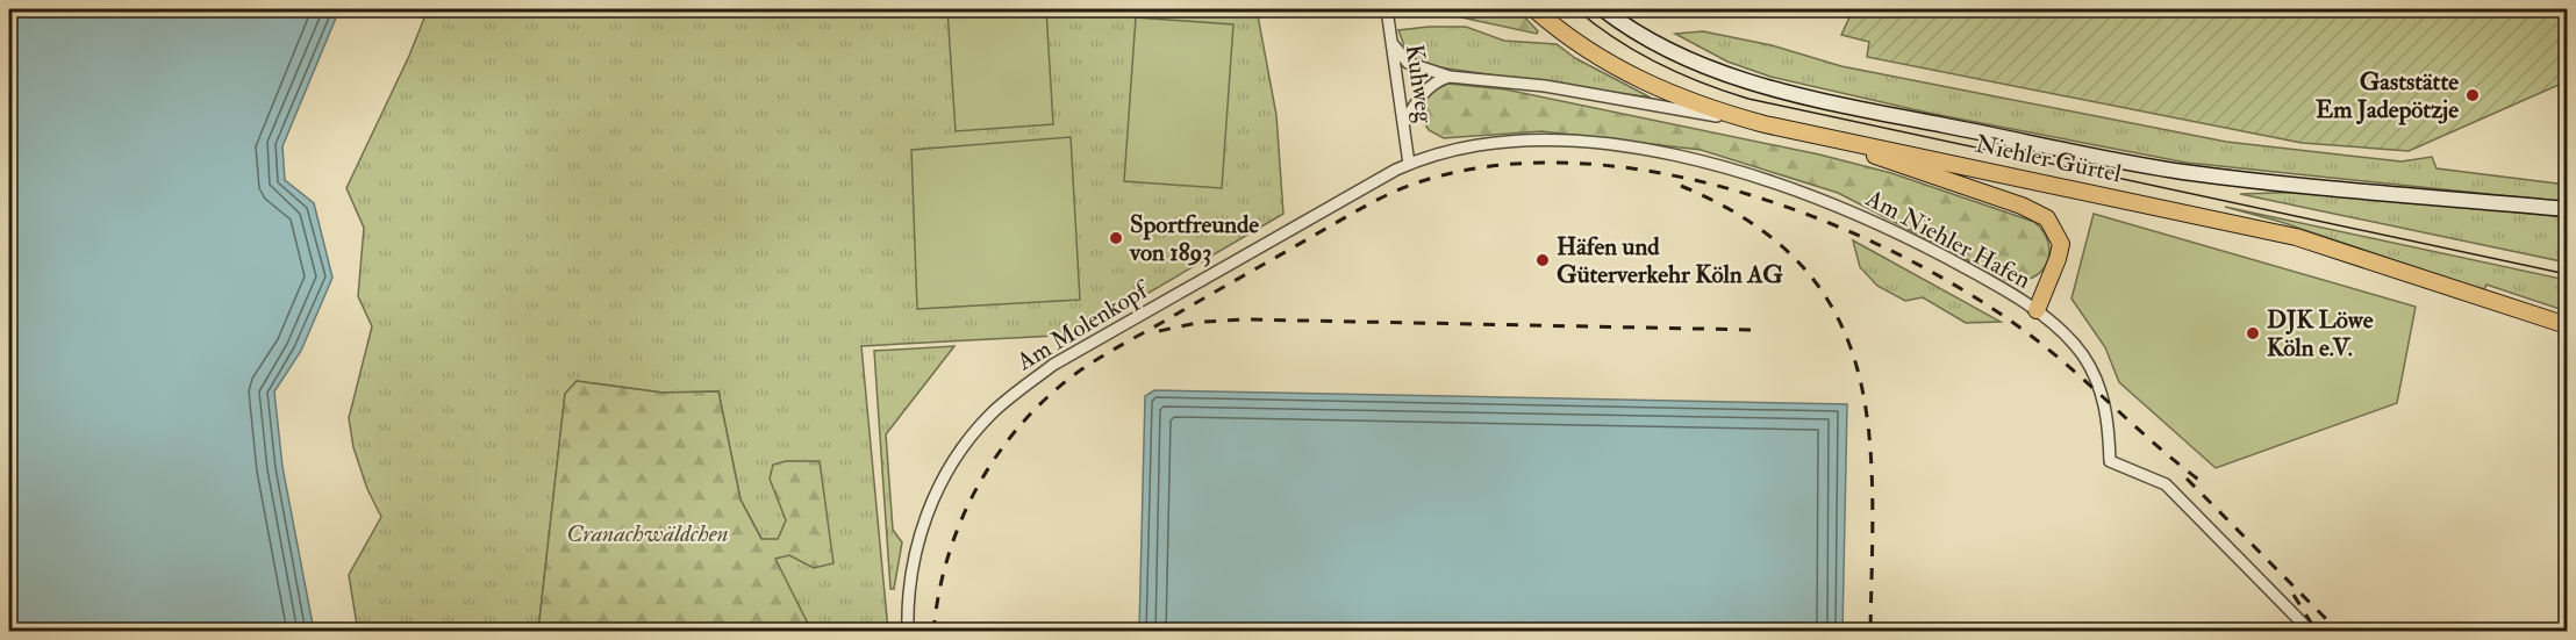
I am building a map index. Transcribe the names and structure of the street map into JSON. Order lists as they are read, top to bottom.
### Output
{
  "streets": {
    "main road": ["Niehler Gürtel"],
    "street": ["Kuhweg", "Am Niehler Hafen", "Am Molenkopf"]
  },
  "crossings": [
    ["Kuhweg", "Am Niehler Hafen"],
    ["Kuhweg", "Am Molenkopf"],
    ["Am Niehler Hafen", "Am Molenkopf"]
  ],
  "parks": ["Cranachwäldchen"],
  "places": [
    "Gaststätte Em Jadepötzje",
    "Sportfreunde von 1893",
    "Häfen und Güterverkehr Köln AG",
    "DJK Löwe Köln e.V."
  ]
}
